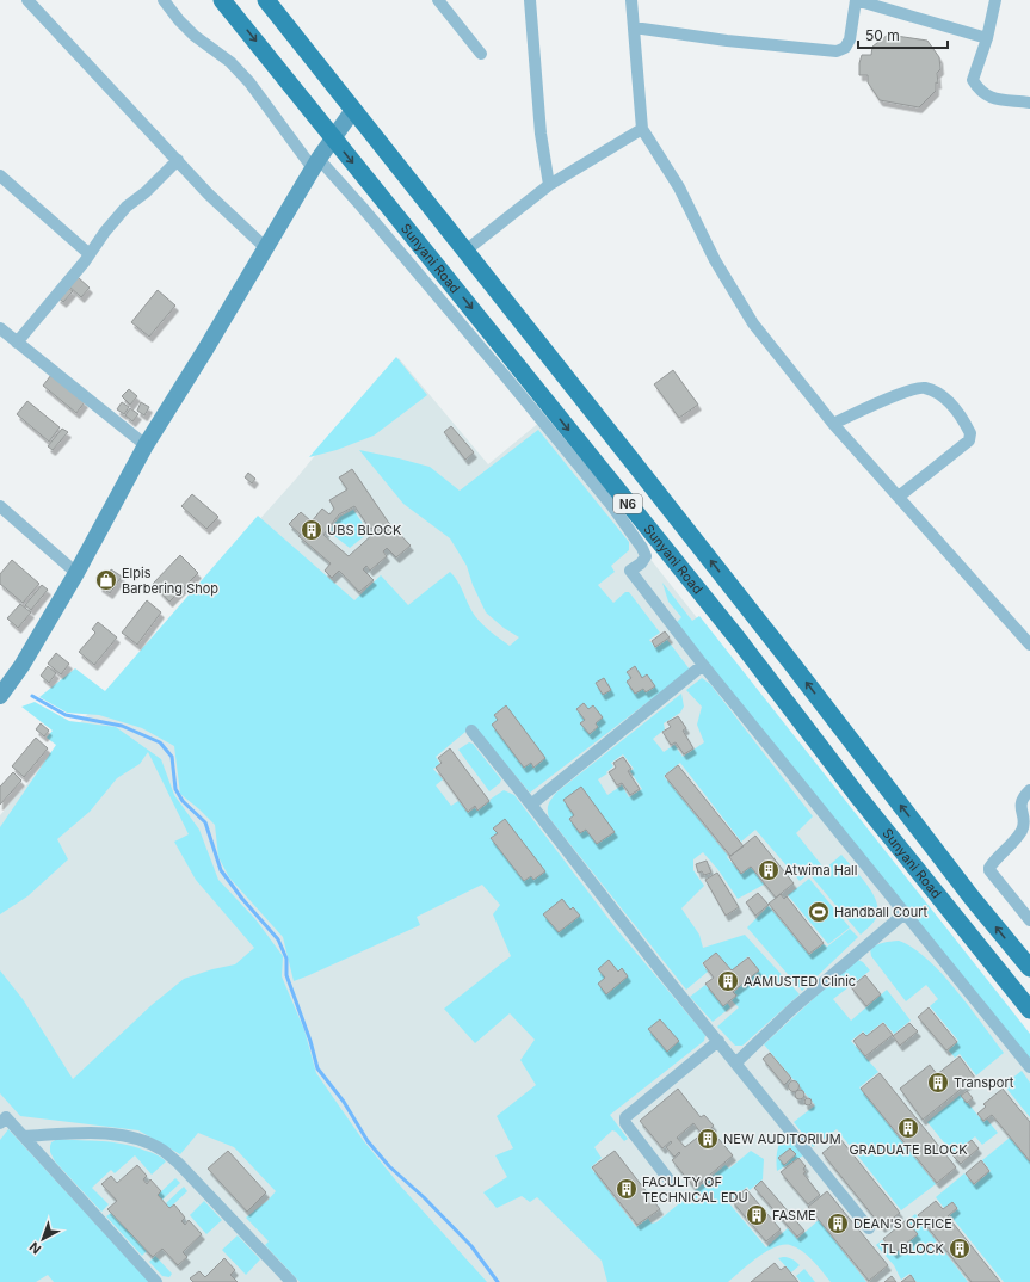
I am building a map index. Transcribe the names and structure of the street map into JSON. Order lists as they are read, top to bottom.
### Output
{
  "streets": {
    "main road": ["Sunyani Road", "N6"]
  },
  "places": {
    "building": [
      "UBS BLOCK",
      "Atwima Hall",
      "AAMUSTED Clinic",
      "Transport",
      "GRADUATE BLOCK",
      "NEW AUDITORIUM",
      "FACULTY OF TECHNICAL EDU",
      "FASME",
      "DEAN'S OFFICE",
      "TL BLOCK"
    ],
    "shop": ["Elpis Barbering Shop"],
    "sports": ["Handball Court"]
  },
  "scale_bar": "50 m",
  "north": "bottom left"
}
